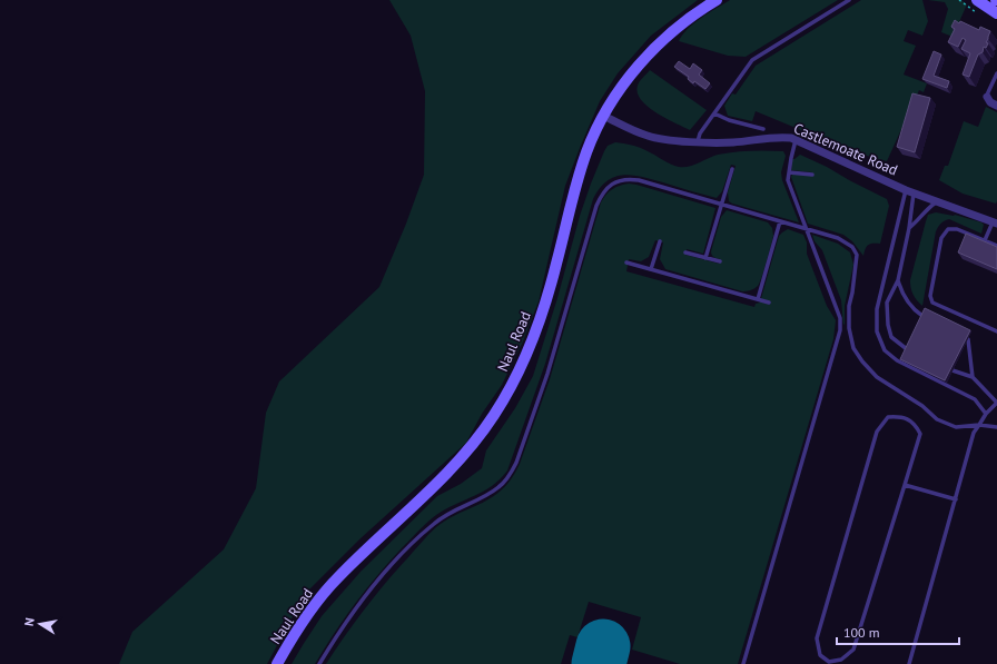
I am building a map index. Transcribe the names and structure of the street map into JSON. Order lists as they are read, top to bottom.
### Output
{
  "streets": {
    "street": ["Castlemoate Road", "Naul Road"]
  },
  "crossings": [
    ["Castlemoate Road", "Naul Road"]
  ],
  "scale_bar": "100 m",
  "north": "left"
}
